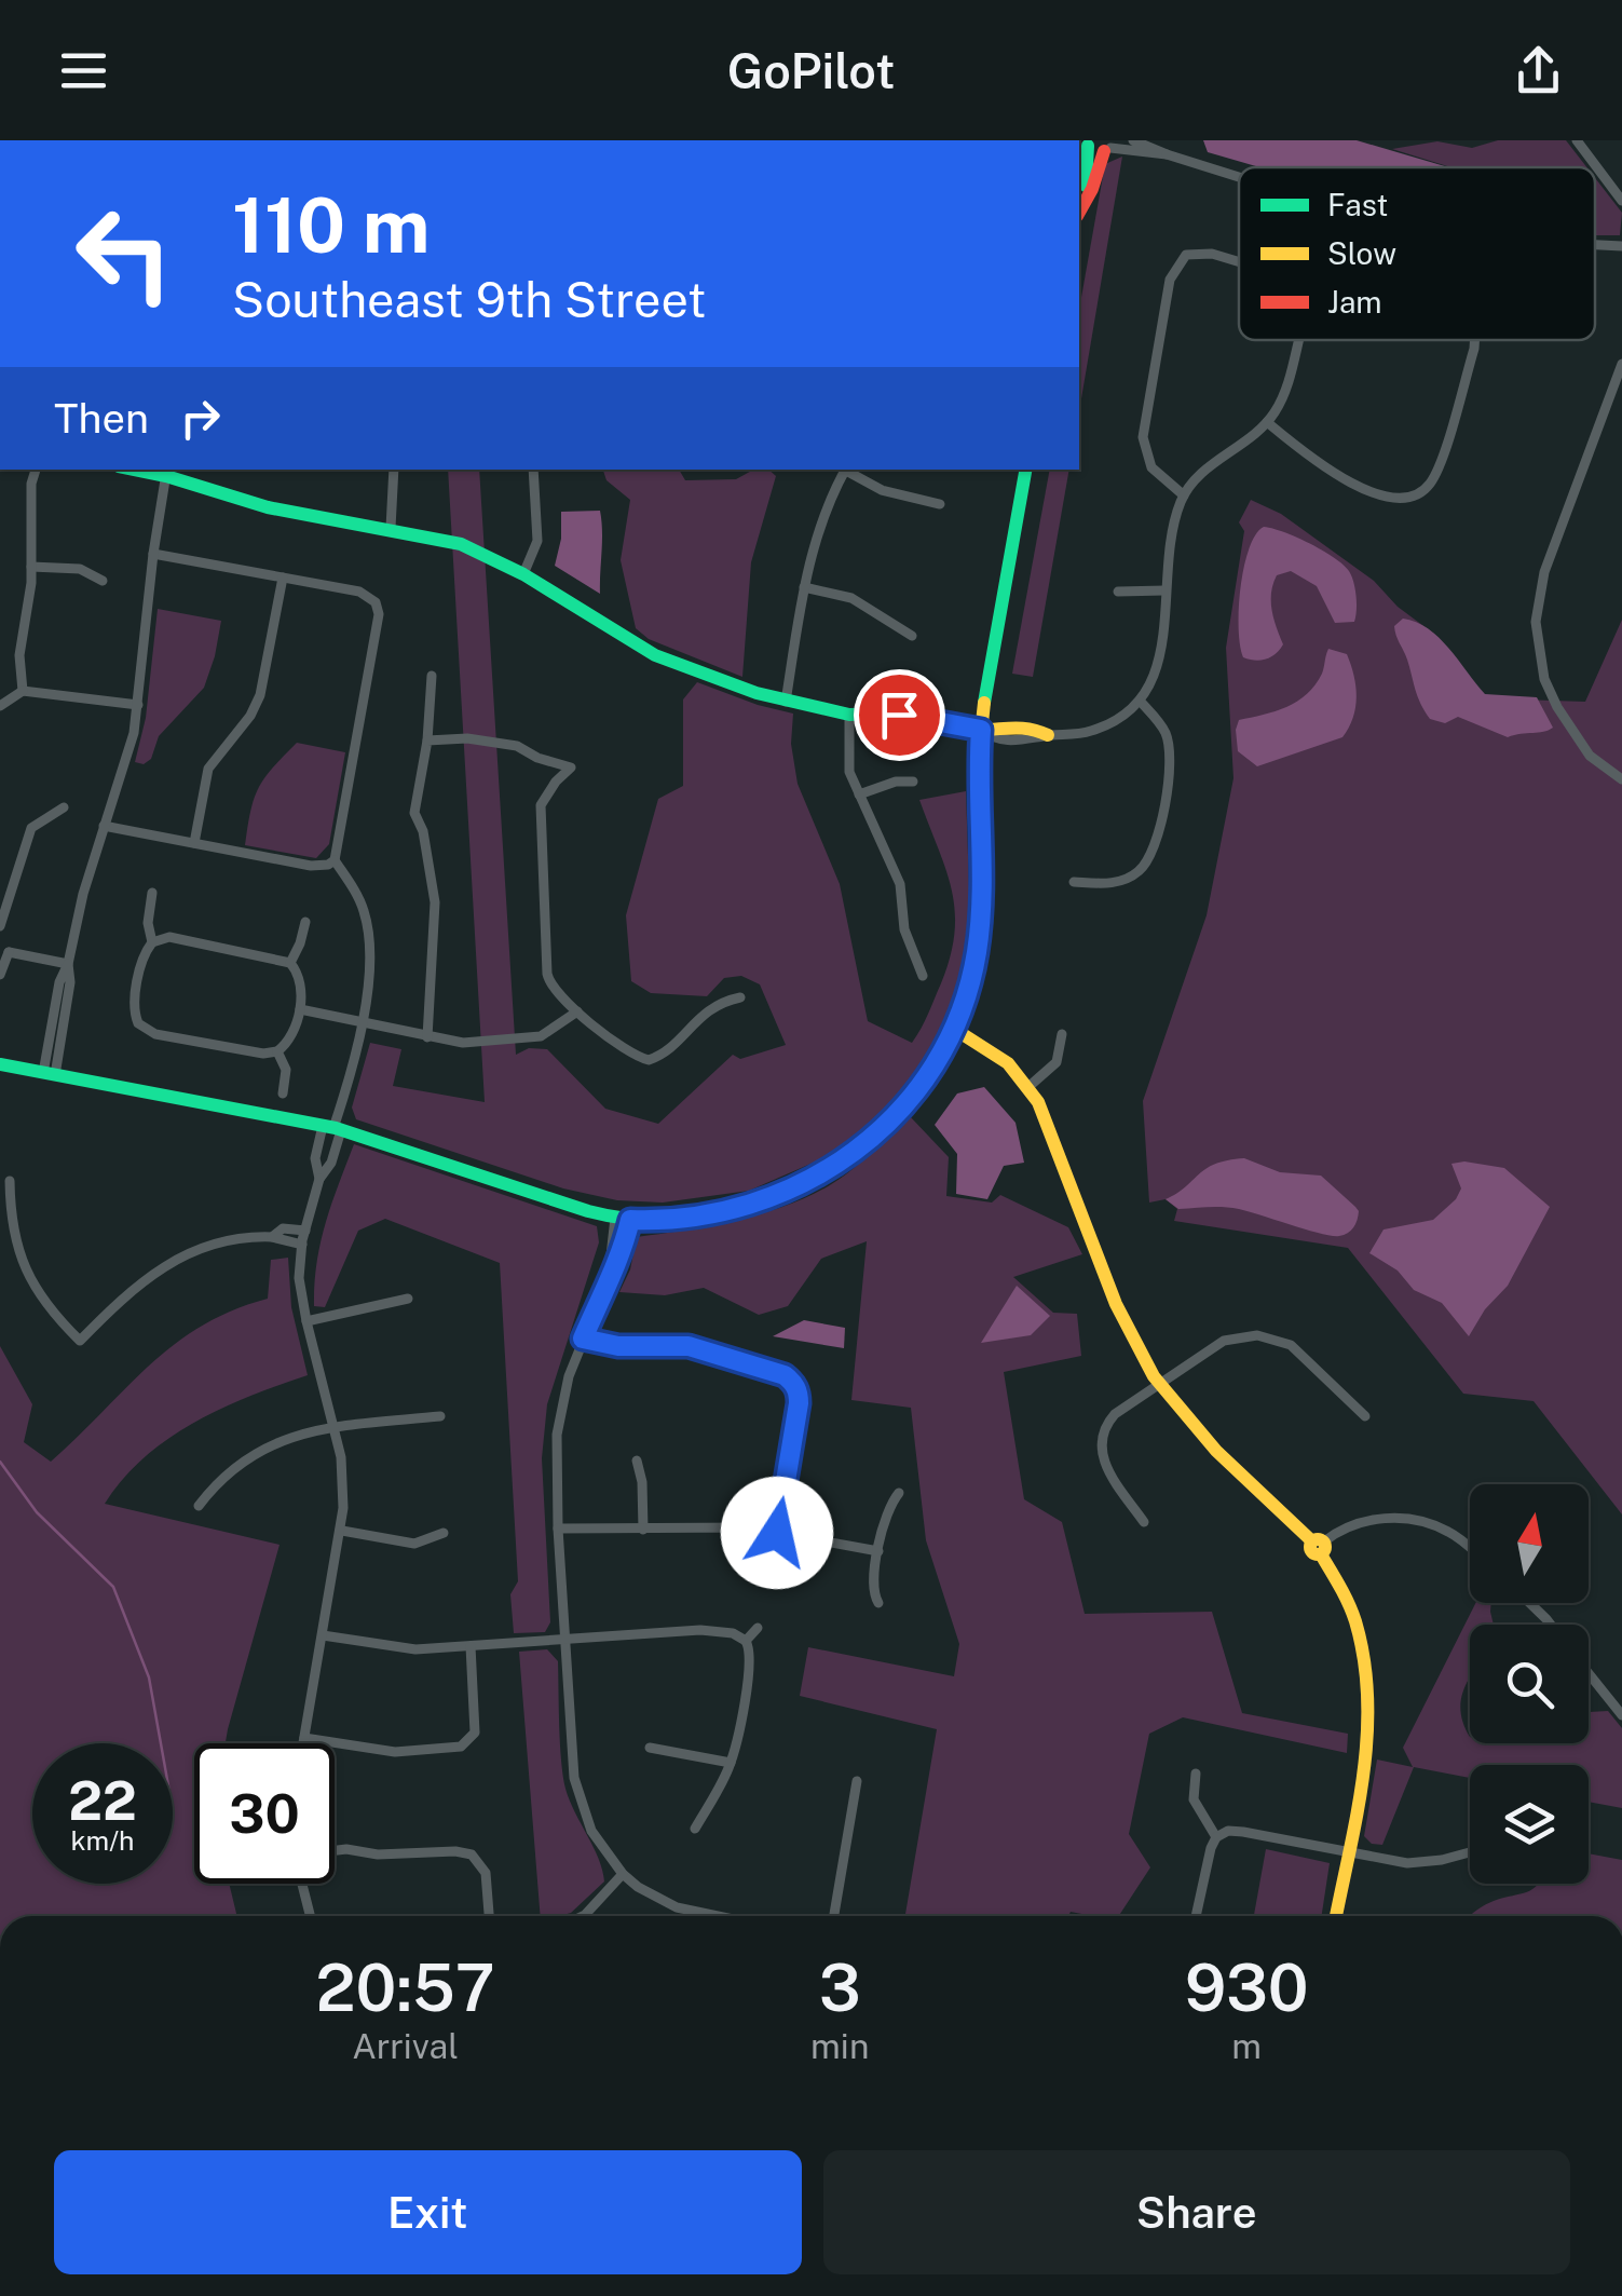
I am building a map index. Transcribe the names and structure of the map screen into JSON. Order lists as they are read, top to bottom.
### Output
{
  "legend": ["Fast", "Slow", "Jam"],
  "north": "top",
  "page": {
    "header": "GoPilot",
    "turn": ["110 m", "Southeast 9th Street"],
    "then": "Then",
    "speed": "22 km/h",
    "limit": "30",
    "eta": [
      "20:57",
      "Arrival",
      "3",
      "min",
      "930",
      "m"
    ],
    "buttons": ["Exit", "Share"]
  }
}
